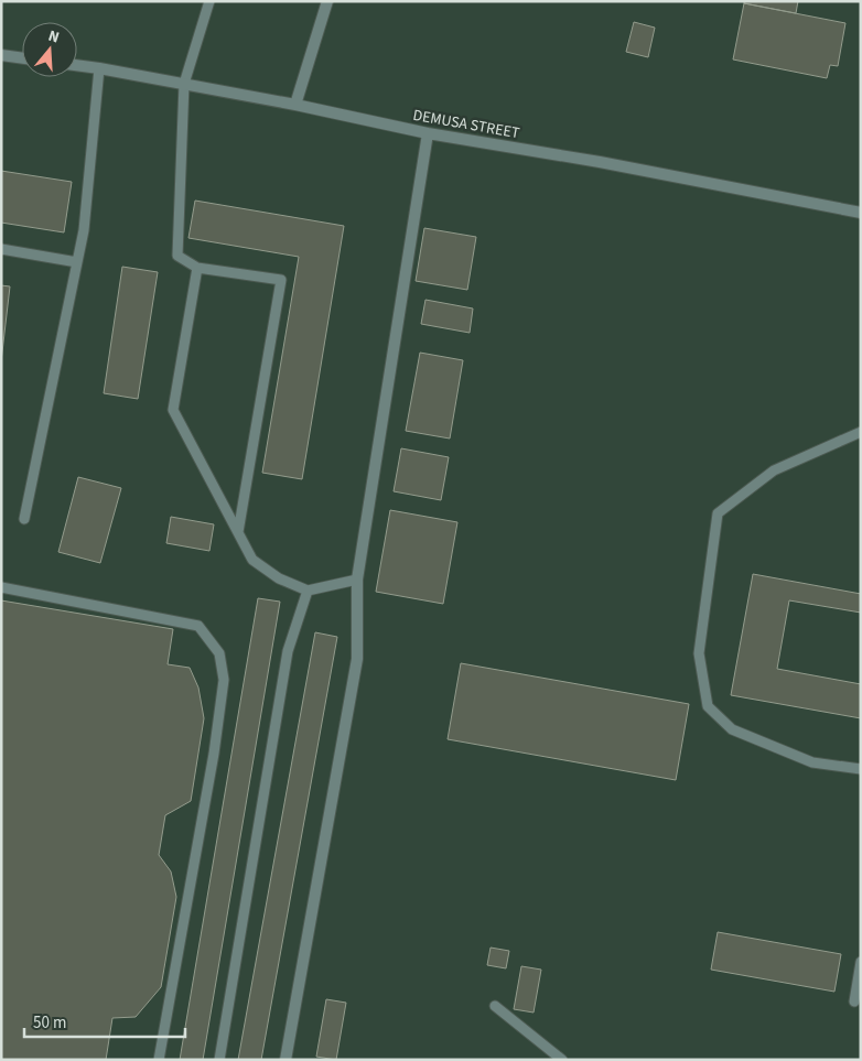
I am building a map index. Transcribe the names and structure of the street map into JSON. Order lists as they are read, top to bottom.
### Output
{
  "streets": {
    "street": ["DEMUSA STREET"]
  },
  "scale_bar": "50 m",
  "north": "top"
}
